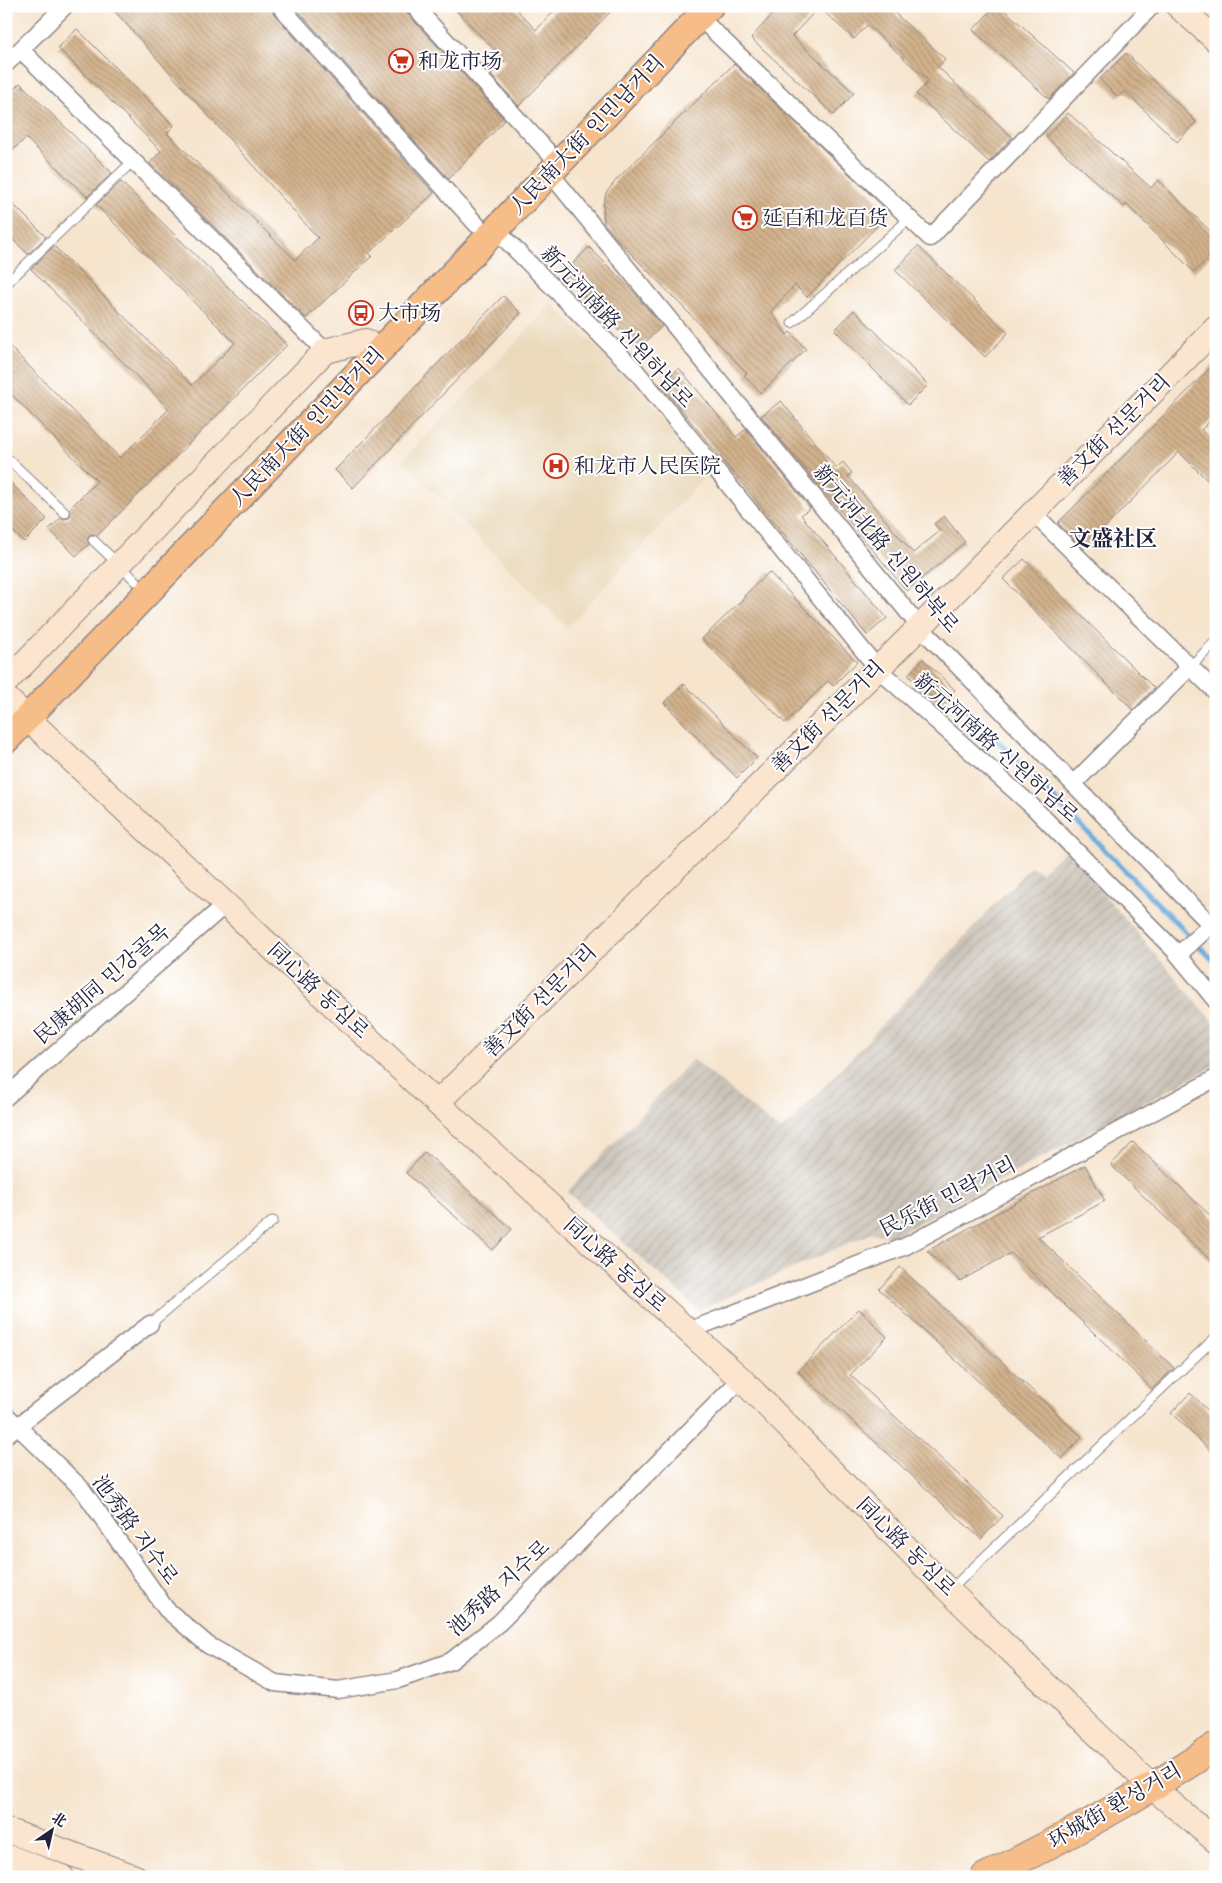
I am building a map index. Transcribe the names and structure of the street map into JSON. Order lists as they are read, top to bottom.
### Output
{
  "streets": {
    "highway": ["环城街 환성거리"],
    "main road": ["人民南大街 인민남거리"],
    "street": [
      "新元河南路 신원하남로",
      "善文街 선문거리",
      "新元河北路 신원하북로",
      "民康胡同 민강골목",
      "同心路 동심로",
      "民乐街 민락거리",
      "池秀路 지수로"
    ]
  },
  "crossings": [
    ["人民南大街 인민남거리", "新元河南路 신원하남로"],
    ["人民南大街 인민남거리", "新元河北路 신원하북로"],
    ["人民南大街 인민남거리", "同心路 동심로"],
    ["新元河南路 신원하남로", "善文街 선문거리"],
    ["善文街 선문거리", "新元河北路 신원하북로"],
    ["善文街 선문거리", "同心路 동심로"],
    ["民康胡同 민강골목", "同心路 동심로"],
    ["同心路 동심로", "民乐街 민락거리"],
    ["同心路 동심로", "池秀路 지수로"],
    ["同心路 동심로", "环城街 환성거리"]
  ],
  "districts": ["文盛社区"],
  "places": {
    "supermarket": ["和龙市场", "延百和龙百货"],
    "bus stop": ["大市场"],
    "hospital": ["和龙市人民医院"]
  },
  "north": "top right"
}
